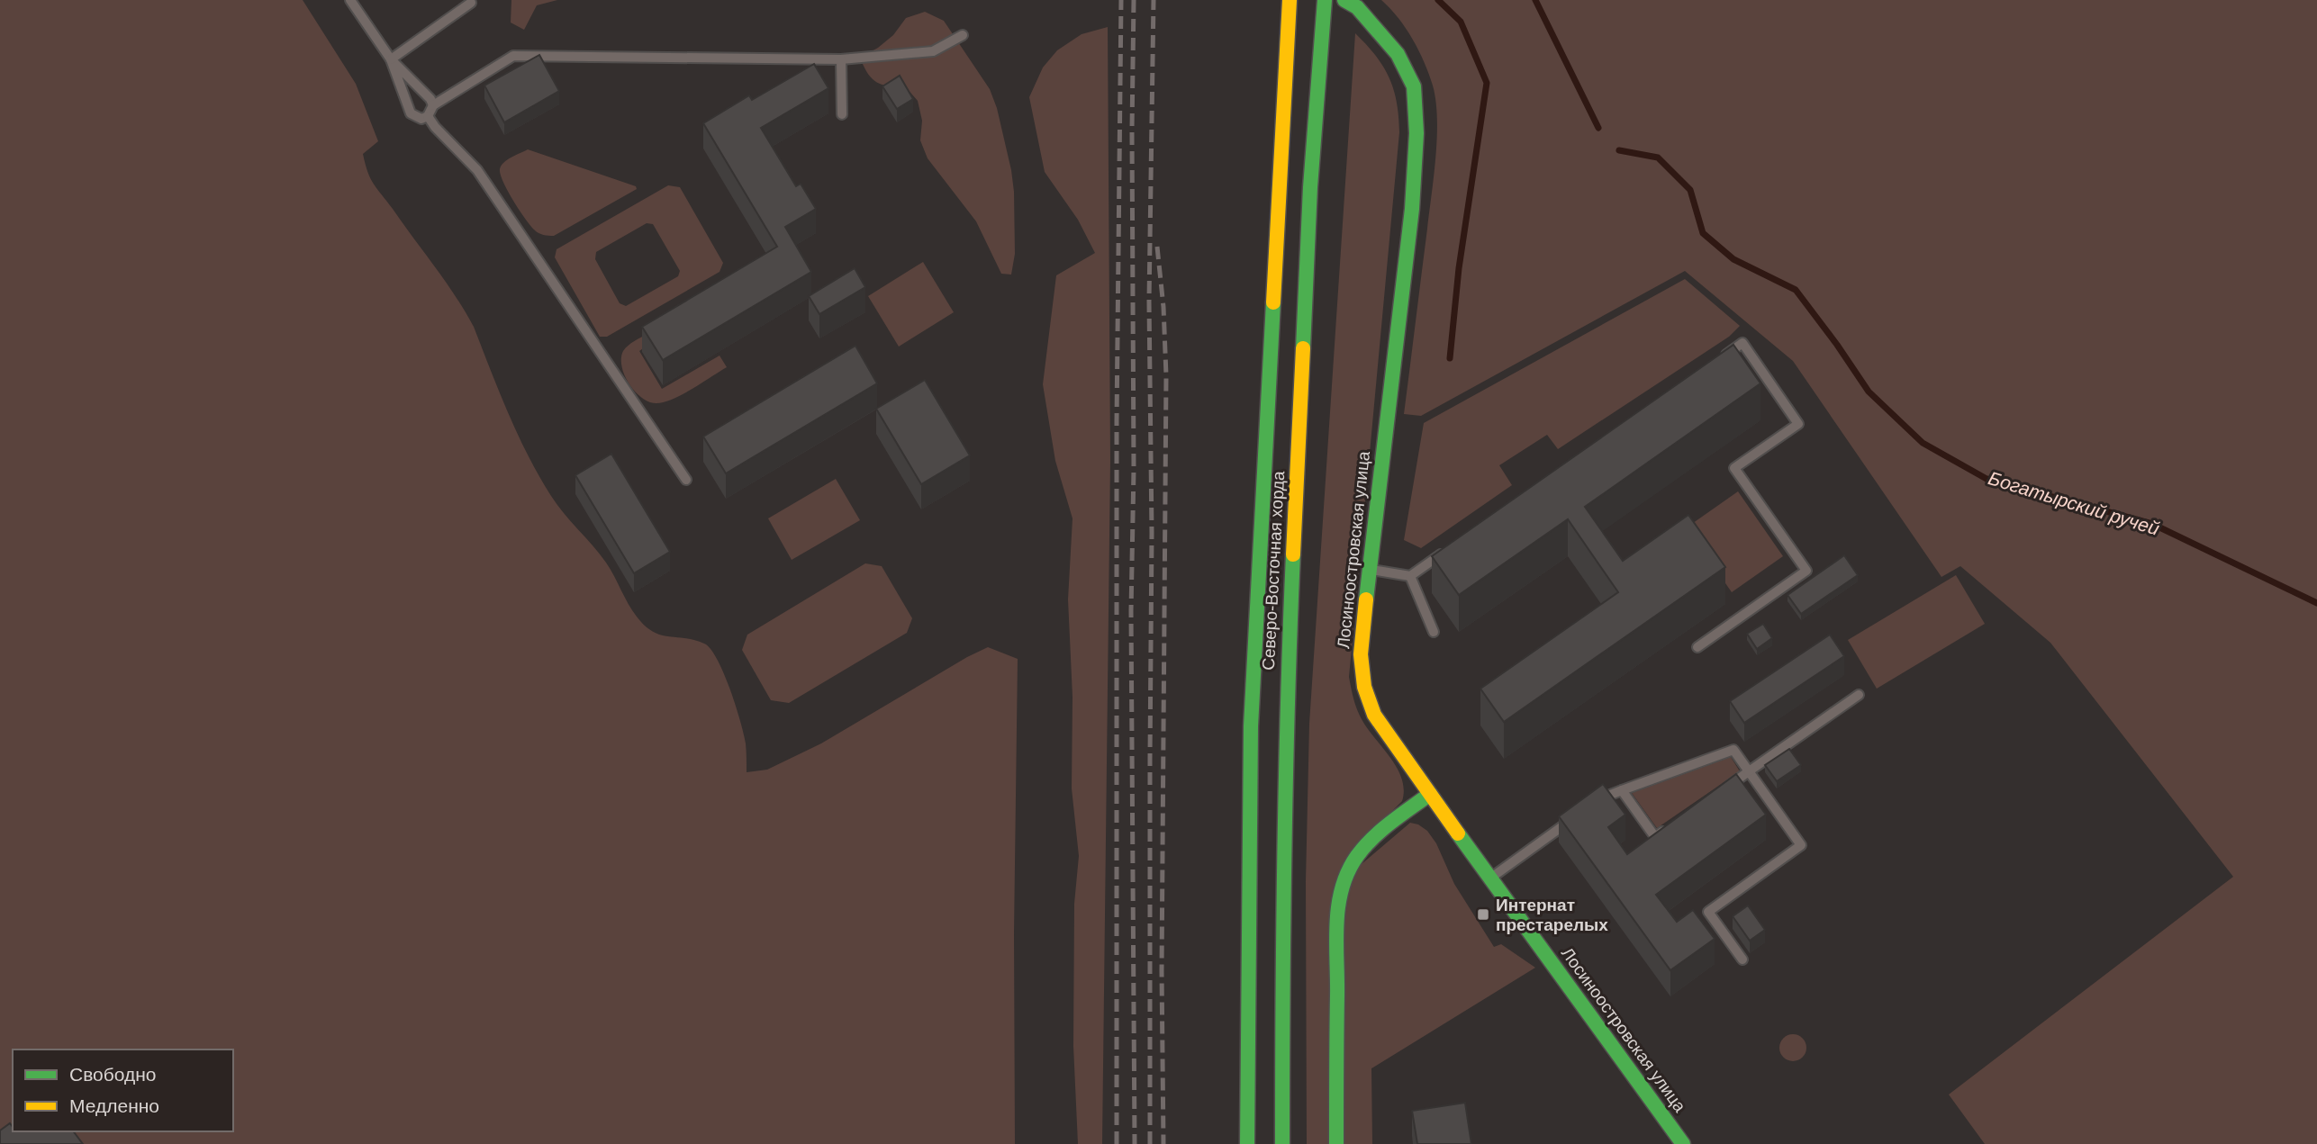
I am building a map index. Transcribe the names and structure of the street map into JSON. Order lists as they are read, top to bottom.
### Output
{
  "streets": {
    "main road": ["Лосиноостровская улица", "Северо-Восточная хорда"]
  },
  "water": ["Богатырский ручей"],
  "places": {
    "transit": ["Интернат престарелых"]
  },
  "legend": ["Свободно", "Медленно"]
}
